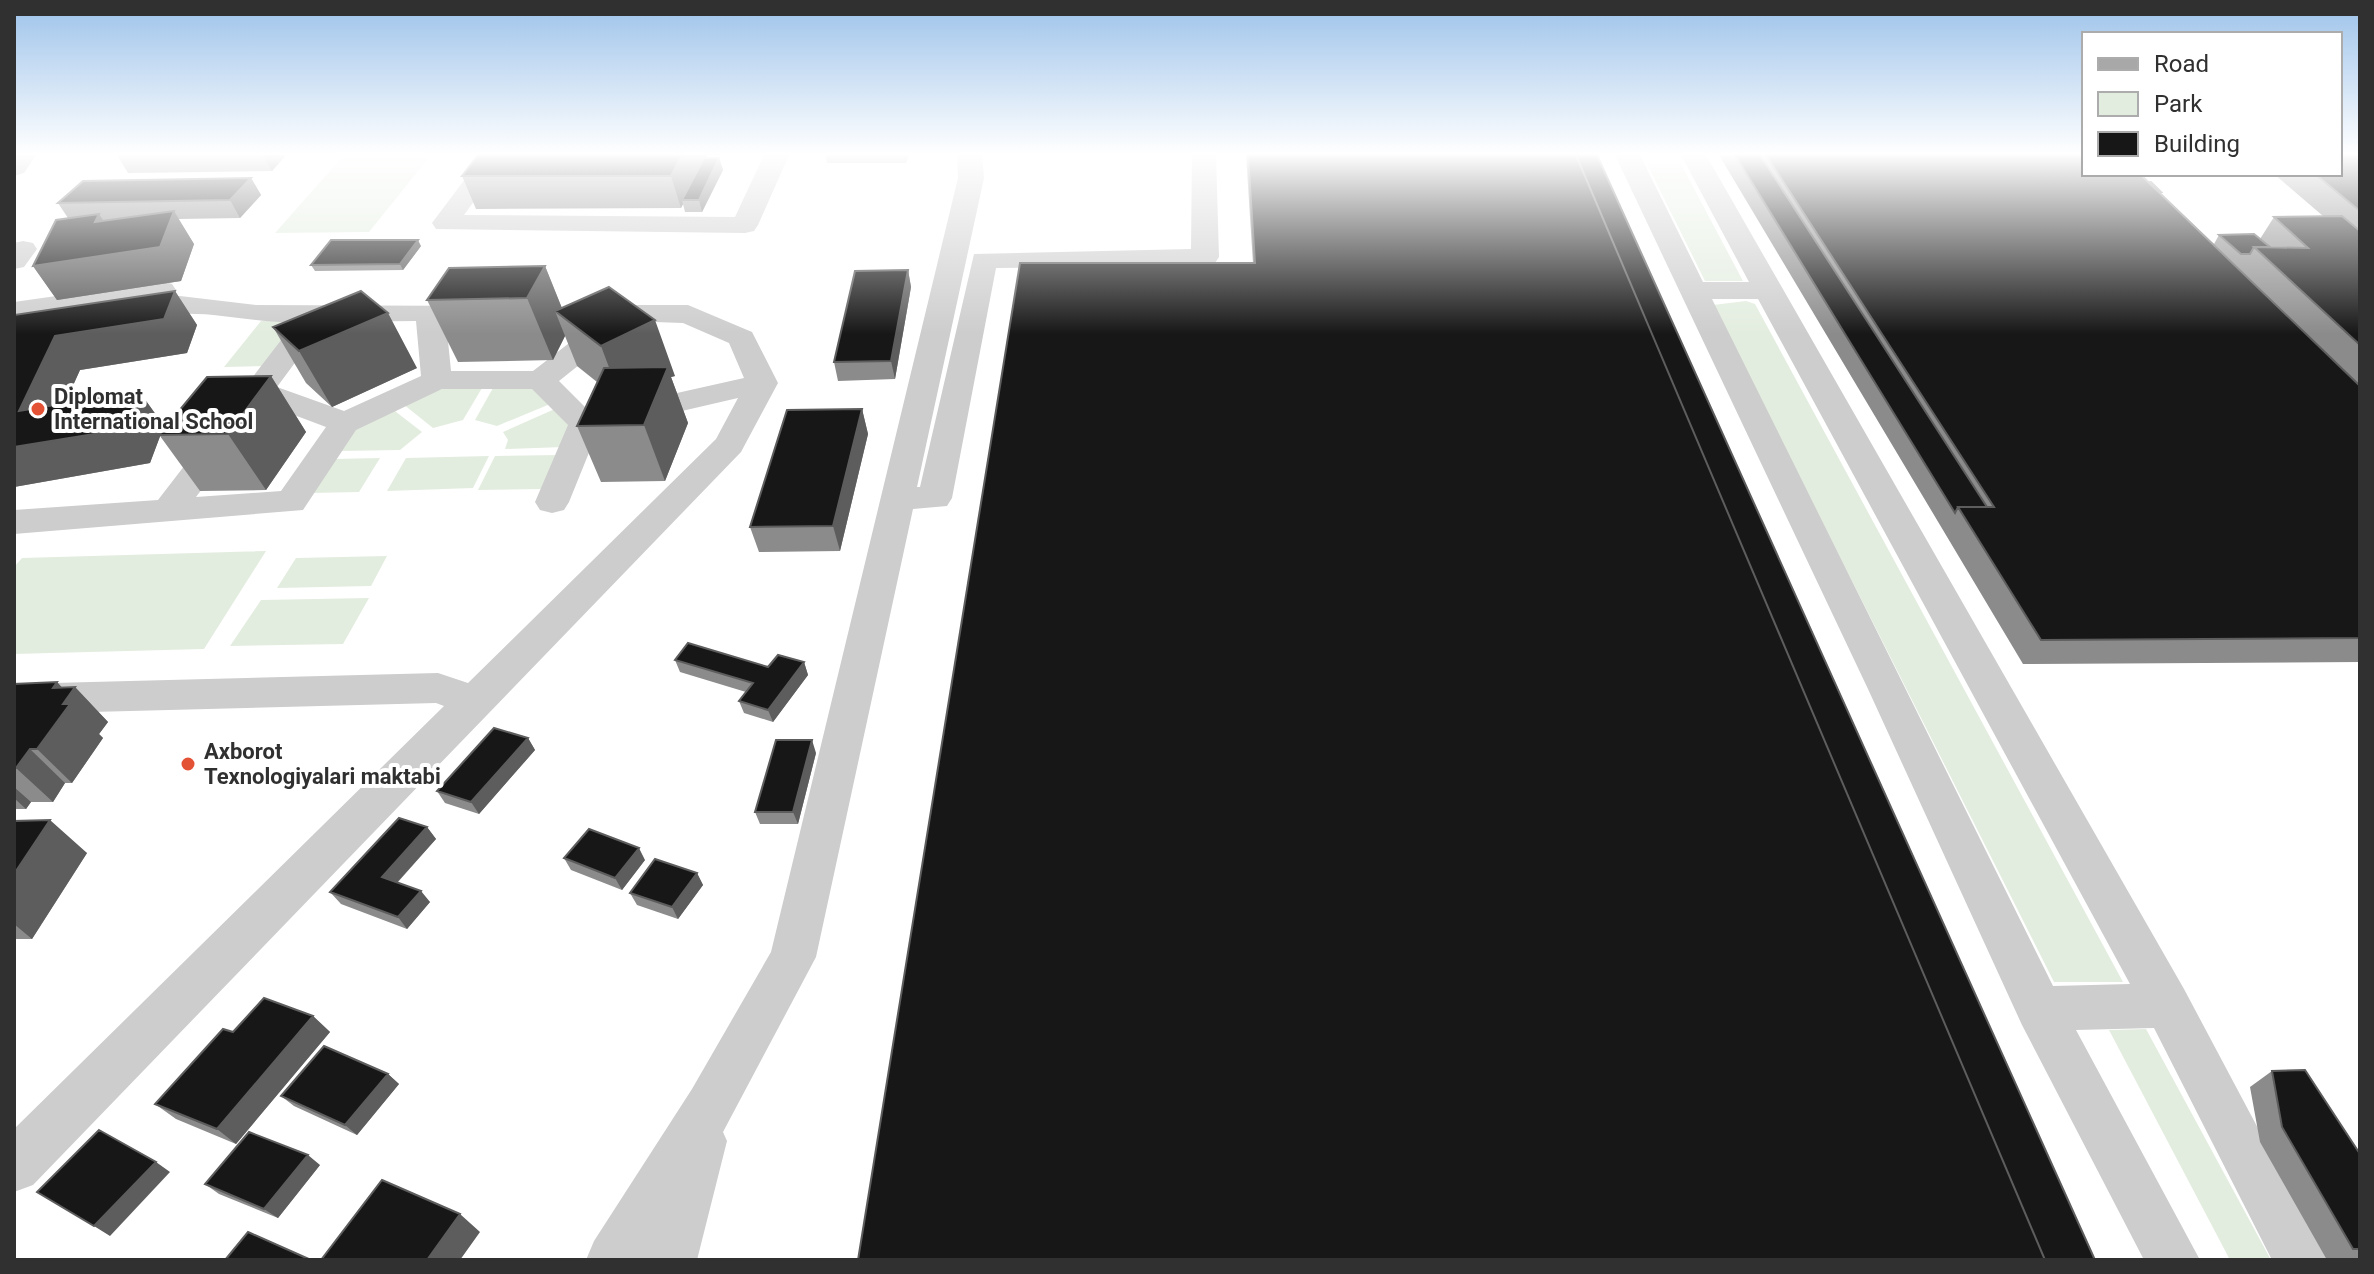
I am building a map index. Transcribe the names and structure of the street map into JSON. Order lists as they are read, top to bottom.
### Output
{
  "places": ["Diplomat International School", "Axborot Texnologiyalari maktabi"],
  "legend": ["Road", "Park", "Building"]
}
